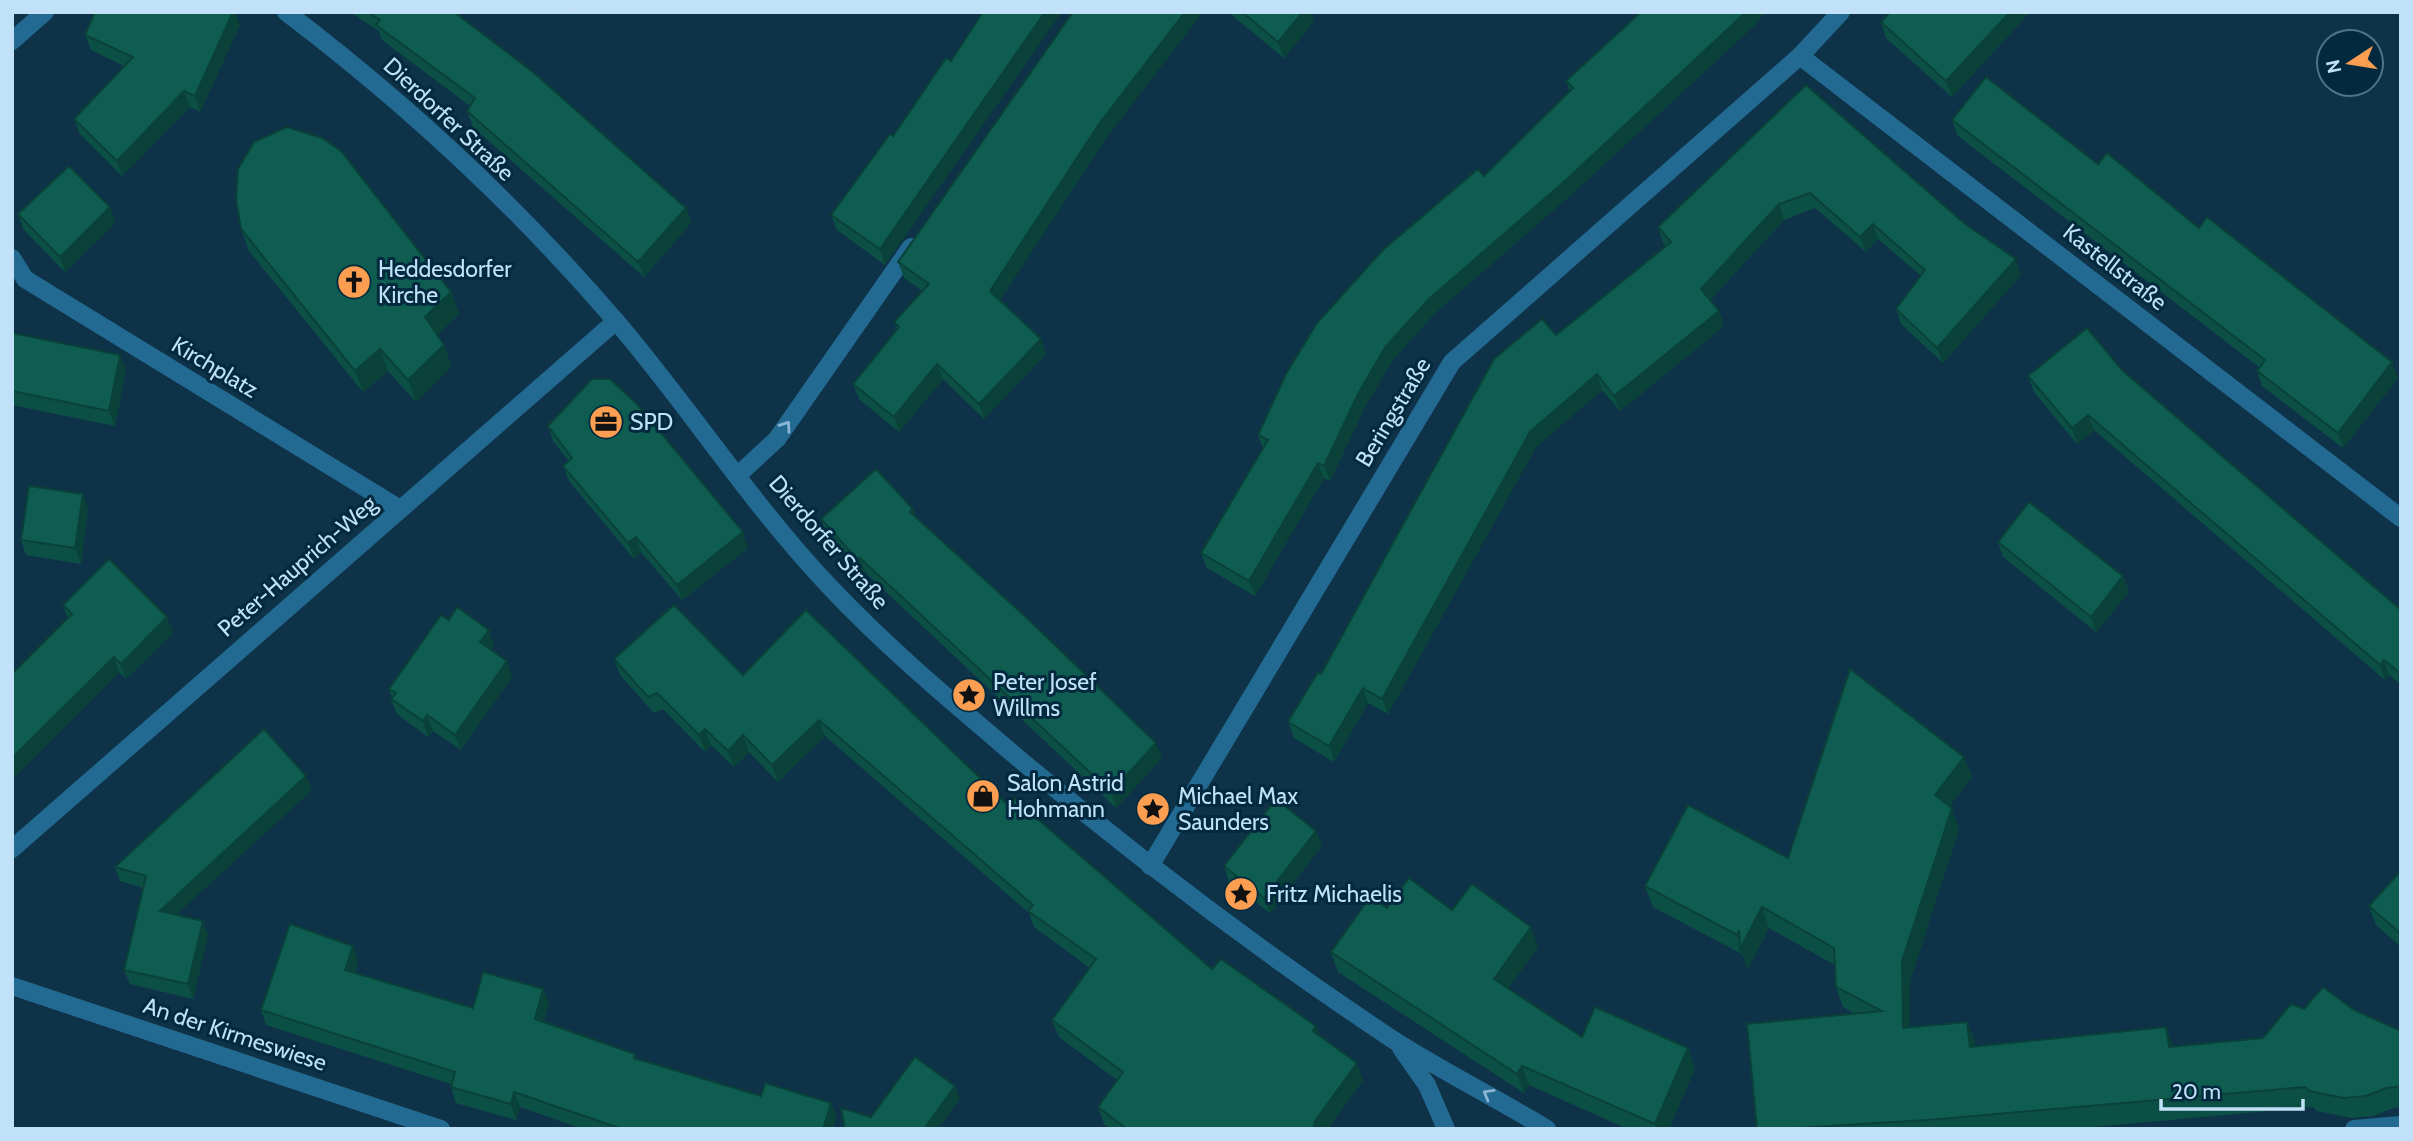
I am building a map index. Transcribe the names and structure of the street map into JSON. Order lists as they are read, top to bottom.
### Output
{
  "streets": {
    "street": [
      "Dierdorfer Straße",
      "Kastellstraße",
      "Kirchplatz",
      "Beringstraße",
      "Peter-Hauprich-Weg",
      "An der Kirmeswiese"
    ]
  },
  "crossings": [
    ["Dierdorfer Straße", "Beringstraße"],
    ["Dierdorfer Straße", "Peter-Hauprich-Weg"],
    ["Kastellstraße", "Beringstraße"],
    ["Kirchplatz", "Peter-Hauprich-Weg"]
  ],
  "places": {
    "church": ["Heddesdorfer Kirche"],
    "office": ["SPD"],
    "place": ["Peter Josef Willms", "Michael Max Saunders", "Fritz Michaelis"],
    "shop": ["Salon Astrid Hohmann"]
  },
  "scale_bar": "20 m",
  "north": "left"
}
